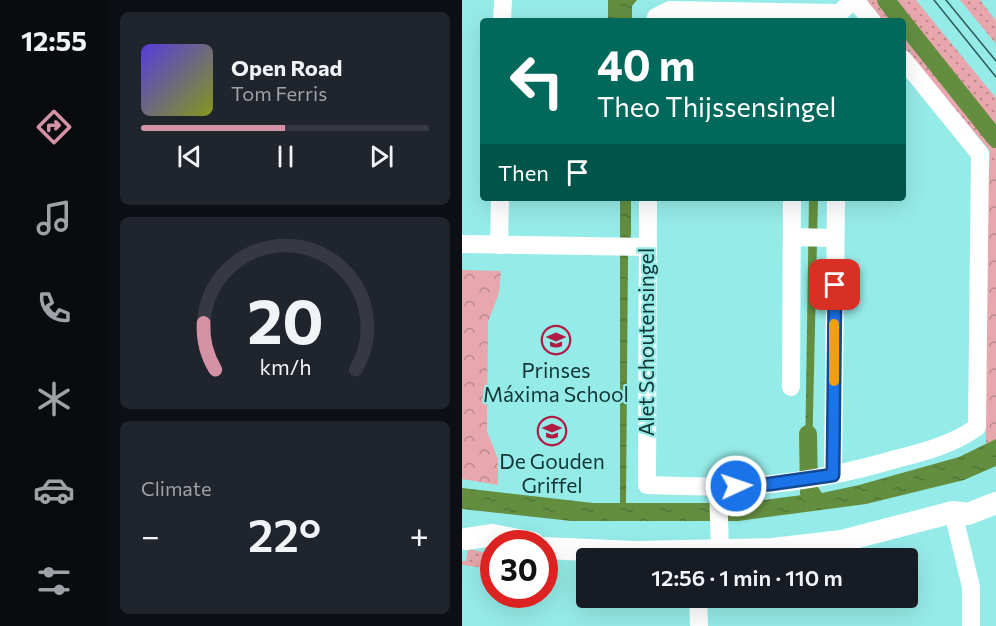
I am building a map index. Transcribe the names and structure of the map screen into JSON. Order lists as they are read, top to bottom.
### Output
{
  "streets": {
    "street": ["Alet Schoutensingel"]
  },
  "places": {
    "school or university": ["Prinses Máxima School", "De Gouden Griffel"]
  },
  "page": {
    "tabs": "12:55",
    "turn": ["40 m", "Theo Thijssensingel"],
    "song": ["Open Road", "Tom Ferris"],
    "then": "Then",
    "tile": "Climate",
    "heat": ["−", "22°", "+"],
    "limit": "30",
    "trip": "12:56 · 1 min · 110 m",
    "gauge": ["20", "km/h"]
  }
}
